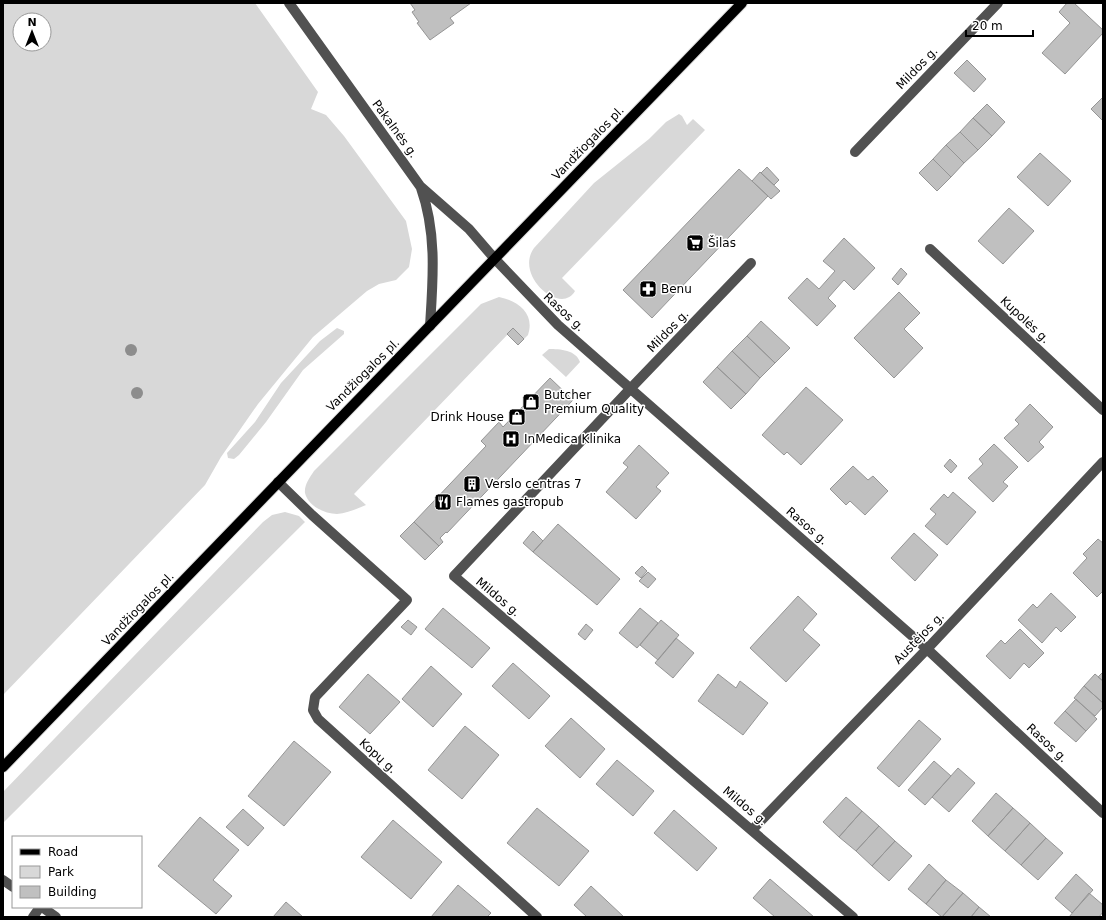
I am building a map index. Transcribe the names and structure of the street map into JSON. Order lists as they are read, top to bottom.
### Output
{
  "streets": {
    "main road": ["Vandžiogalos pl."],
    "street": [
      "Mildos g.",
      "Pakalnės g.",
      "Rasos g.",
      "Kupolės g.",
      "Austėjos g.",
      "Kopų g."
    ]
  },
  "crossings": [
    ["Mildos g.", "Rasos g."],
    ["Mildos g.", "Austėjos g."],
    ["Pakalnės g.", "Vandžiogalos pl."],
    ["Pakalnės g.", "Rasos g."],
    ["Vandžiogalos pl.", "Rasos g."],
    ["Vandžiogalos pl.", "Kopų g."],
    ["Rasos g.", "Austėjos g."]
  ],
  "places": {
    "supermarket": ["Šilas"],
    "pharmacy": ["Benu"],
    "shop": ["Butcher Premium Quality", "Drink House"],
    "hospital": ["InMedica Klinika"],
    "building": ["Verslo centras 7"],
    "restaurant": ["Flames gastropub"]
  },
  "legend": ["Road", "Park", "Building"],
  "scale_bar": "20 m",
  "north": "top"
}
